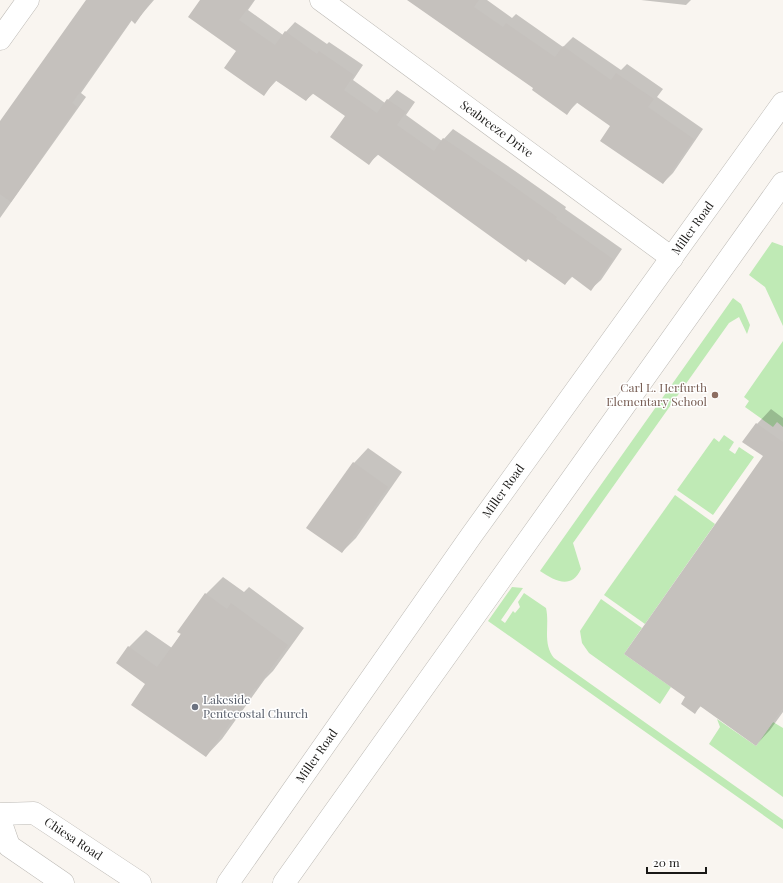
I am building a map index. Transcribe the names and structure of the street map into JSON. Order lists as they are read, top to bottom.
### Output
{
  "streets": {
    "main road": ["Seabreeze Drive", "Miller Road", "Chiesa Road"]
  },
  "crossings": [
    ["Seabreeze Drive", "Miller Road"]
  ],
  "places": ["Carl L. Herfurth Elementary School", "Lakeside Pentecostal Church"],
  "scale_bar": "20 m"
}
